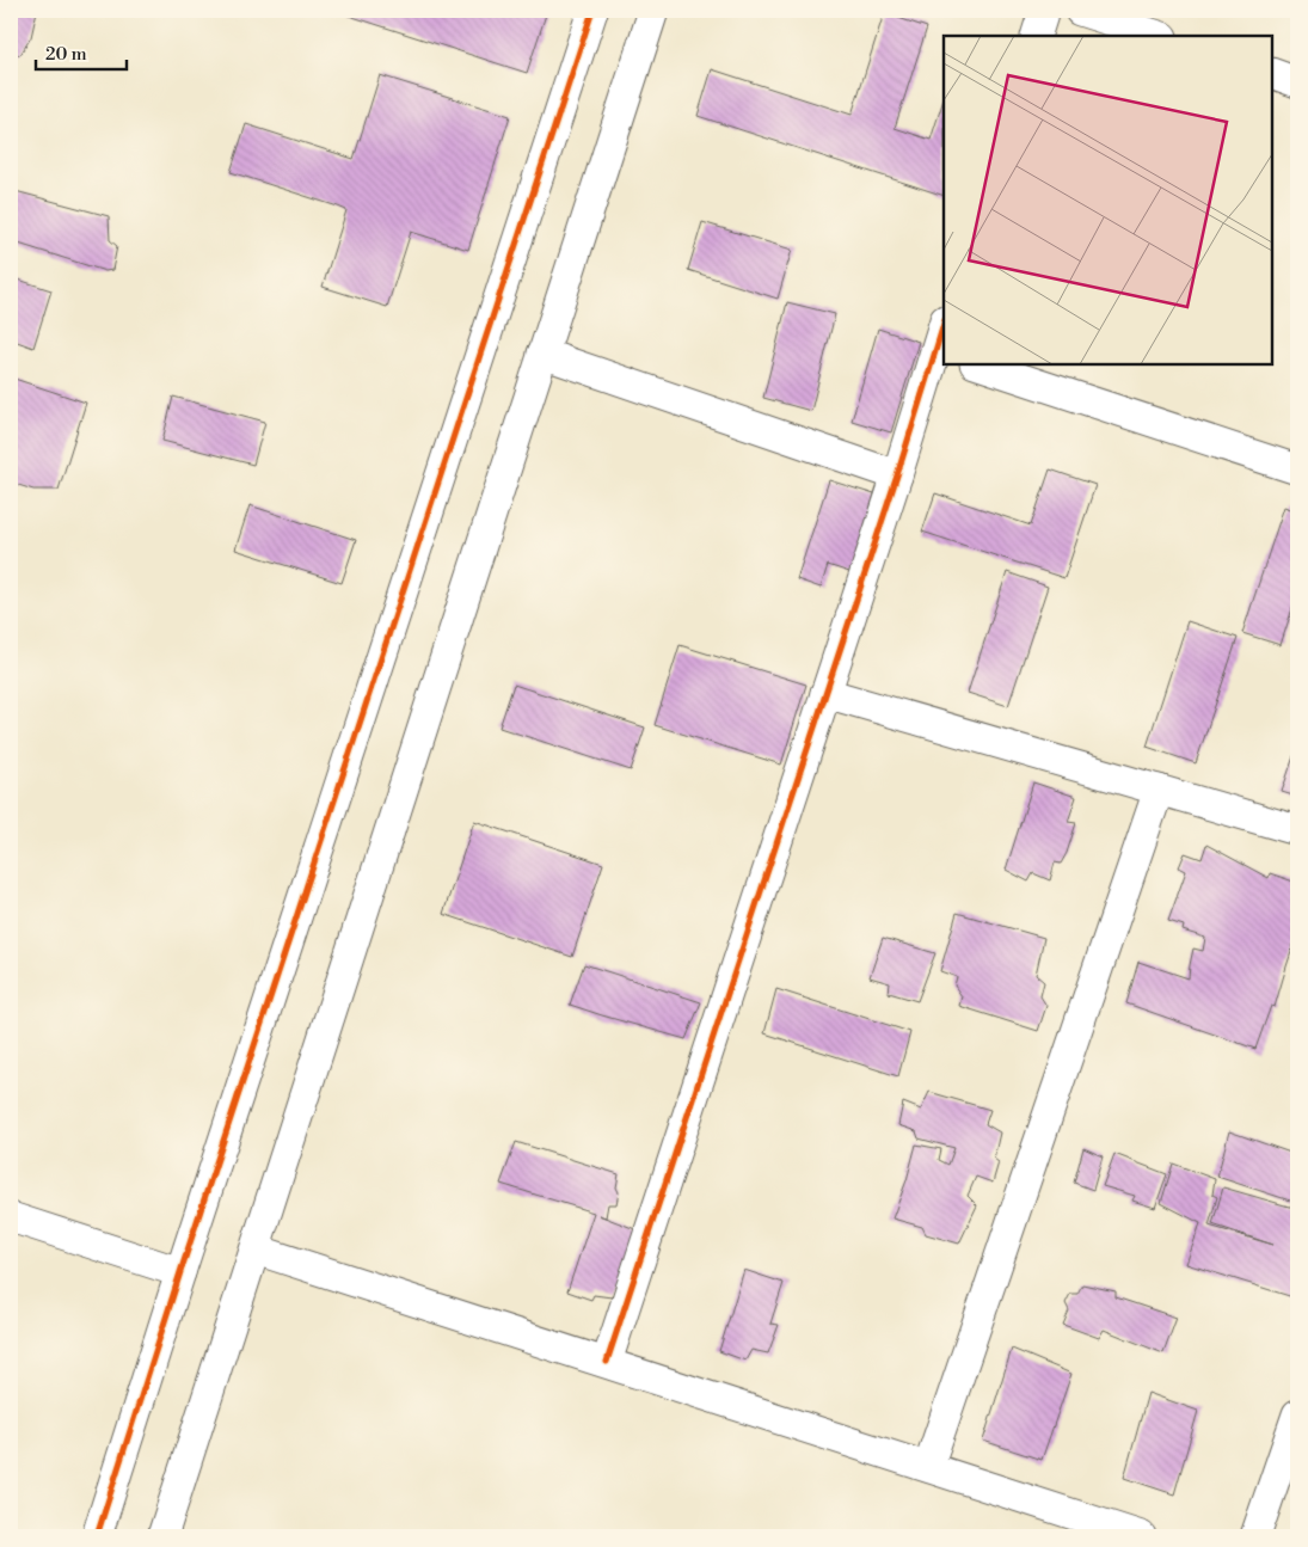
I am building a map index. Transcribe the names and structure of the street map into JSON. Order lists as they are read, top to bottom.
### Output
{
  "scale_bar": "20 m"
}
